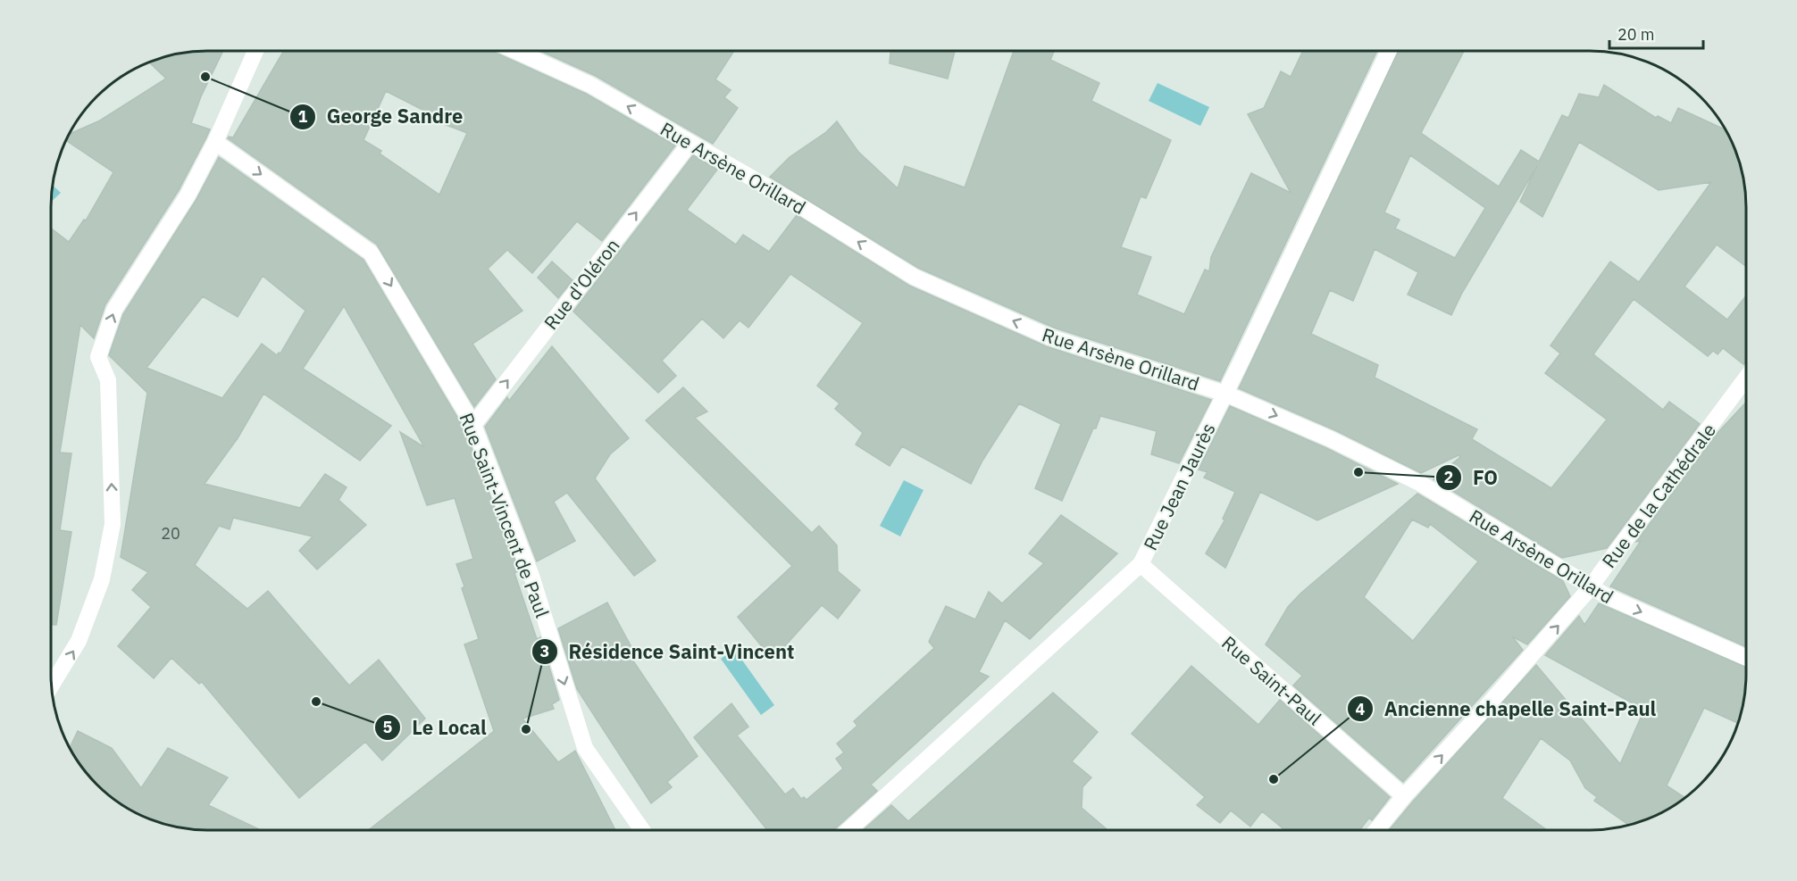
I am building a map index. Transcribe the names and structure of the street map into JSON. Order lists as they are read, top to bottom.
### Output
{
  "streets": {
    "street": [
      "Rue Arsène Orillard",
      "Rue d'Oléron",
      "Rue Jean Jaurès",
      "Rue de la Cathédrale",
      "Rue Saint-Vincent de Paul",
      "Rue Saint-Paul"
    ]
  },
  "crossings": [
    ["Rue Arsène Orillard", "Rue d'Oléron"],
    ["Rue Arsène Orillard", "Rue Jean Jaurès"],
    ["Rue Arsène Orillard", "Rue de la Cathédrale"],
    ["Rue d'Oléron", "Rue Saint-Vincent de Paul"],
    ["Rue Jean Jaurès", "Rue Saint-Paul"],
    ["Rue de la Cathédrale", "Rue Saint-Paul"]
  ],
  "one_way": ["Rue d'Oléron", "Rue de la Cathédrale", "Rue Saint-Vincent de Paul"],
  "places": [
    "George Sandre",
    "FO",
    "Le Local",
    "Résidence Saint-Vincent",
    "Ancienne chapelle Saint-Paul"
  ],
  "house_numbers": ["20"],
  "scale_bar": "20 m"
}
